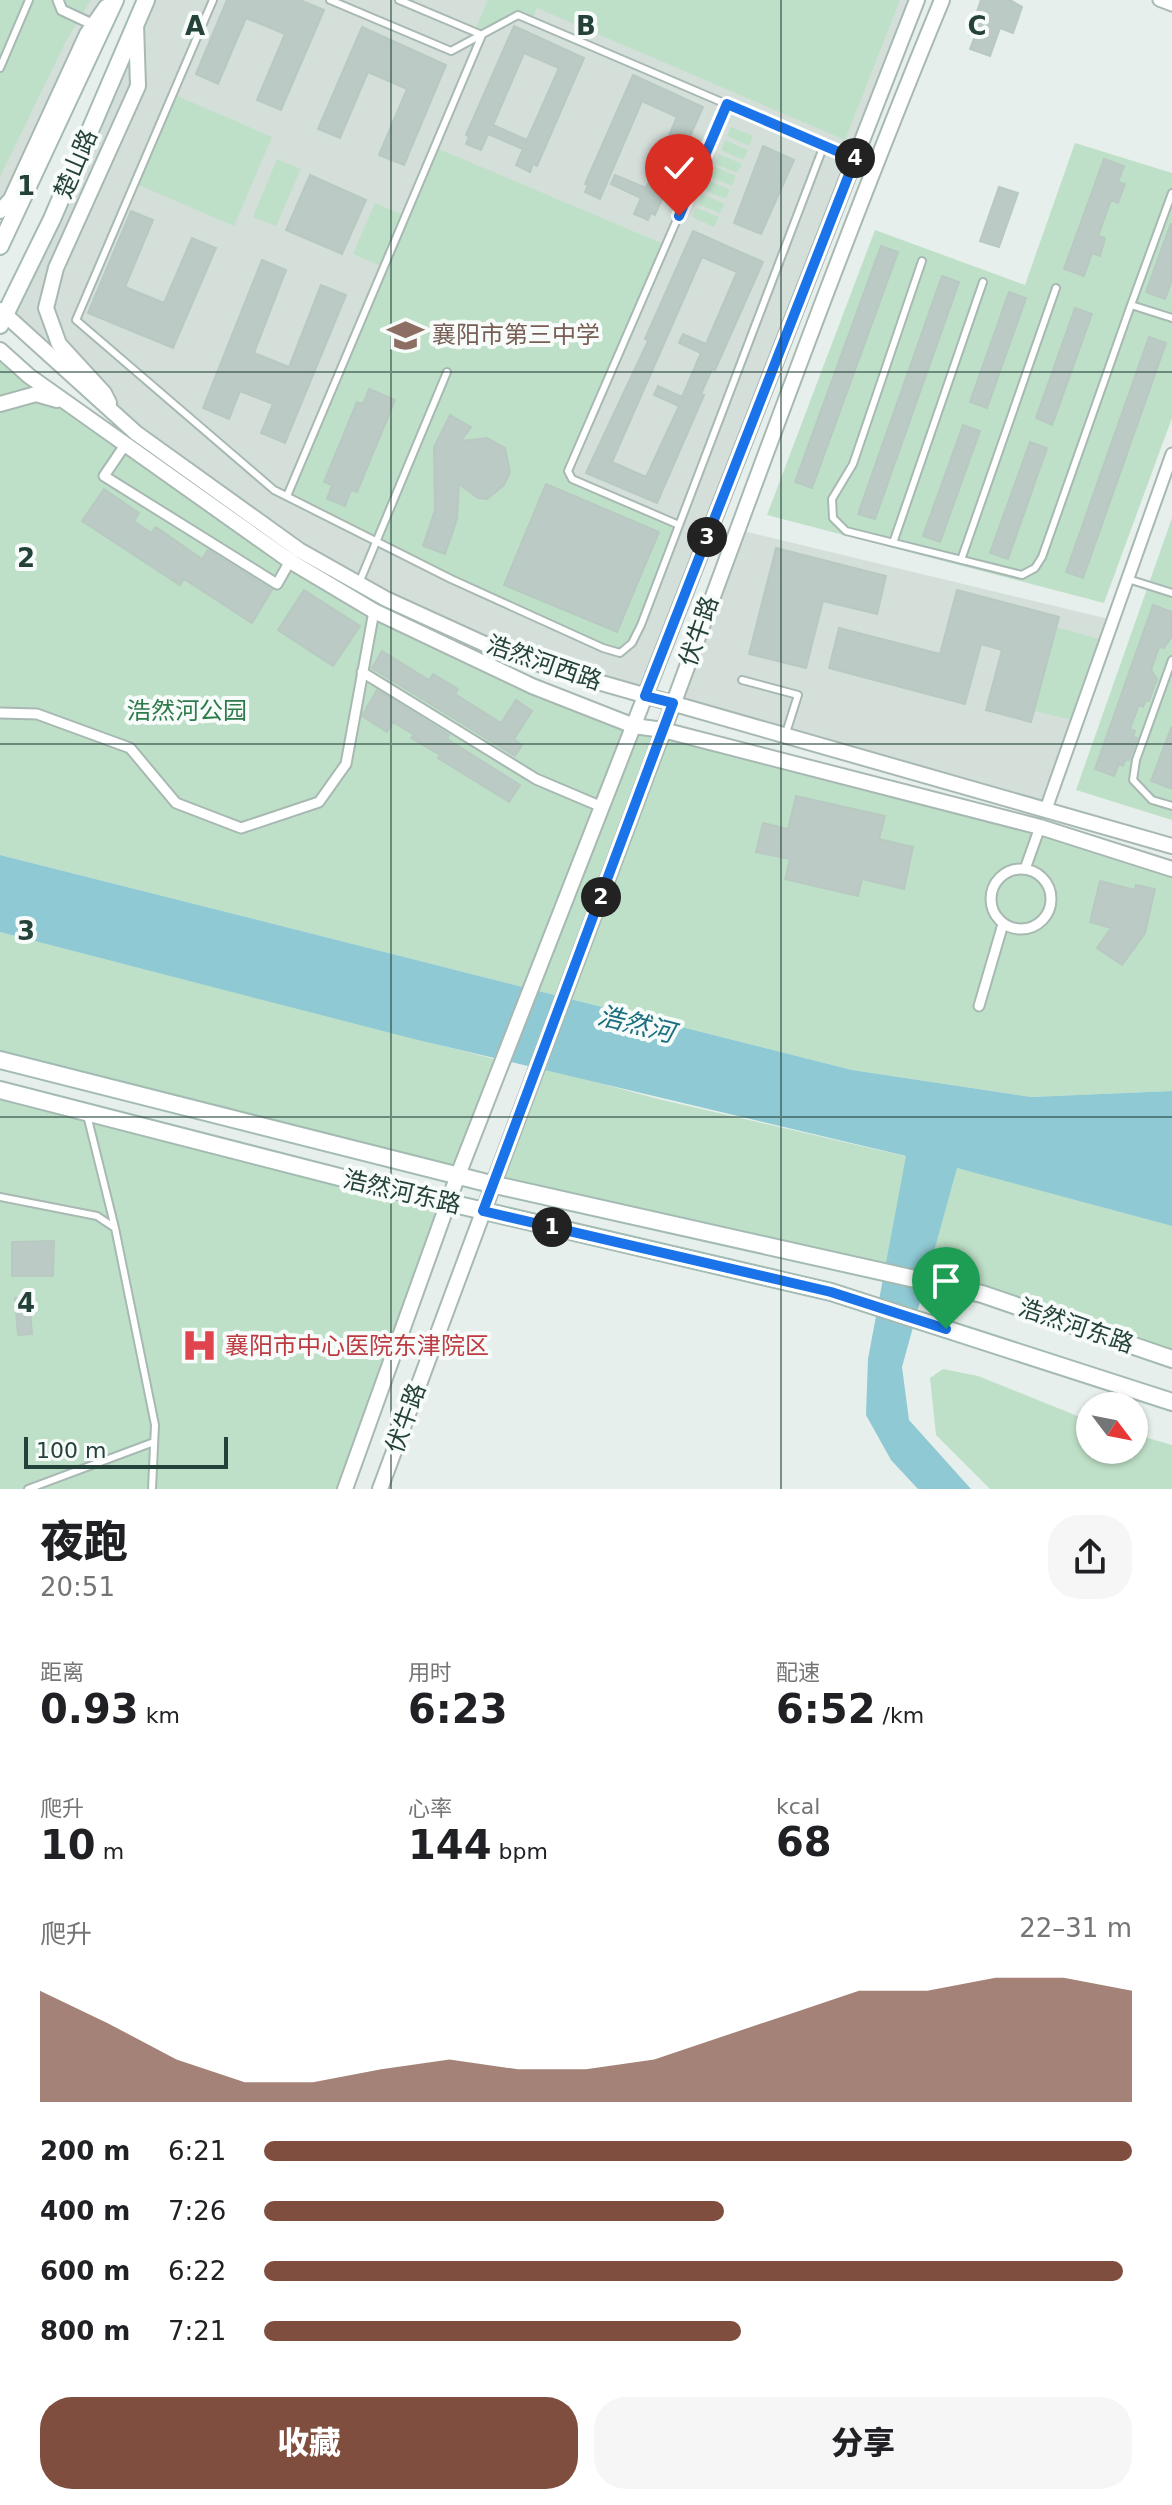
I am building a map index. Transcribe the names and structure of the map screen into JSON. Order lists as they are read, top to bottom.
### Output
{
  "streets": {
    "main road": ["楚山路", "浩然河东路"],
    "street": ["伏牛路", "浩然河西路"]
  },
  "crossings": [
    ["楚山路", "浩然河西路"],
    ["伏牛路", "浩然河西路"],
    ["伏牛路", "浩然河东路"]
  ],
  "water": ["浩然河"],
  "parks": ["浩然河公园"],
  "places": {
    "school or university": ["襄阳市第三中学"],
    "hospital": ["襄阳市中心医院东津院区"]
  },
  "scale_bar": "100 m",
  "north": "bottom right",
  "page": {
    "pins": [
      "4",
      "3",
      "2",
      "1"
    ],
    "scale": "100 m",
    "heading": ["夜跑", "20:51"],
    "stats": [
      ["距离", "0.93 km"],
      ["用时", "6:23"],
      ["配速", "6:52 /km"],
      ["爬升", "10 m"],
      ["心率", "144 bpm"],
      ["kcal", "68"]
    ],
    "chart": ["爬升", "22–31 m"],
    "list": [
      {
        "name": "200 m",
        "note": "6:21"
      },
      {
        "name": "400 m",
        "note": "7:26"
      },
      {
        "name": "600 m",
        "note": "6:22"
      },
      {
        "name": "800 m",
        "note": "7:21"
      }
    ],
    "buttons": ["收藏", "分享"]
  },
  "grid": {
    "columns": ["A", "B", "C"],
    "rows": [
      "1",
      "2",
      "3",
      "4"
    ]
  }
}
